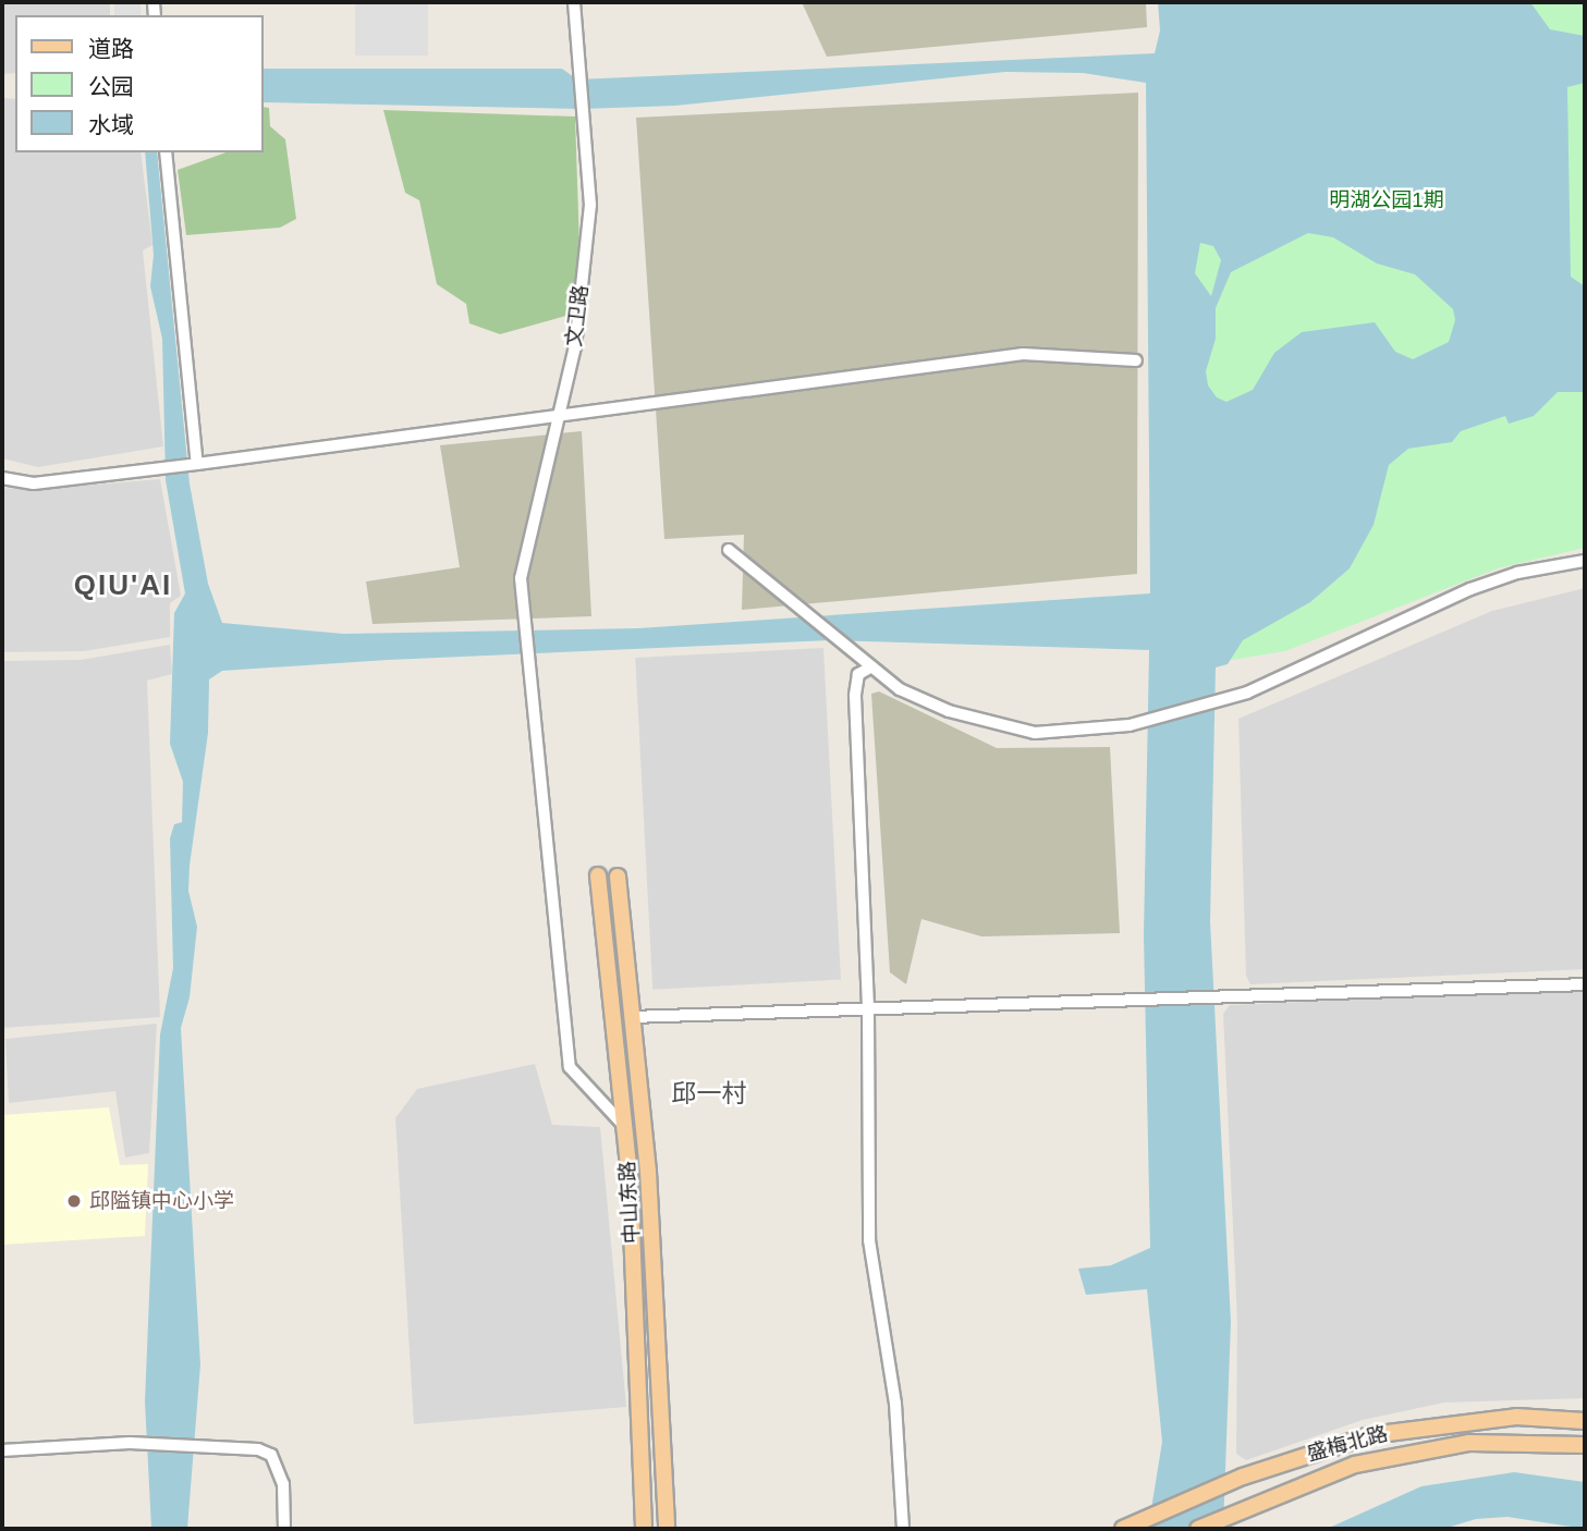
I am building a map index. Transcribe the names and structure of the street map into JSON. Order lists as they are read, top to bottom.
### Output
{
  "streets": {
    "main road": ["中山东路", "盛梅北路"],
    "street": ["文卫路"]
  },
  "crossings": [
    ["文卫路", "中山东路"]
  ],
  "districts": ["QIU'AI", "邱一村"],
  "parks": ["明湖公园1期"],
  "places": ["邱隘镇中心小学"],
  "legend": ["道路", "公园", "水域"]
}
